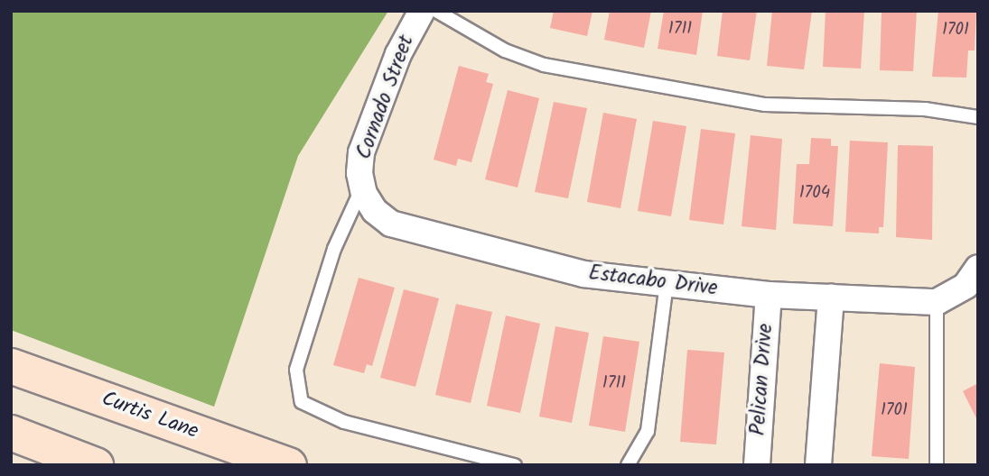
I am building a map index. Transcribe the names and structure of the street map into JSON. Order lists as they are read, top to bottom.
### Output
{
  "streets": {
    "street": [
      "Cornado Street",
      "Estacabo Drive",
      "Pelican Drive",
      "Curtis Lane"
    ]
  },
  "crossings": [
    ["Cornado Street", "Estacabo Drive"],
    ["Estacabo Drive", "Pelican Drive"]
  ],
  "house_numbers": [
    "1711",
    "1701",
    "1704",
    "1711",
    "1701"
  ]
}
